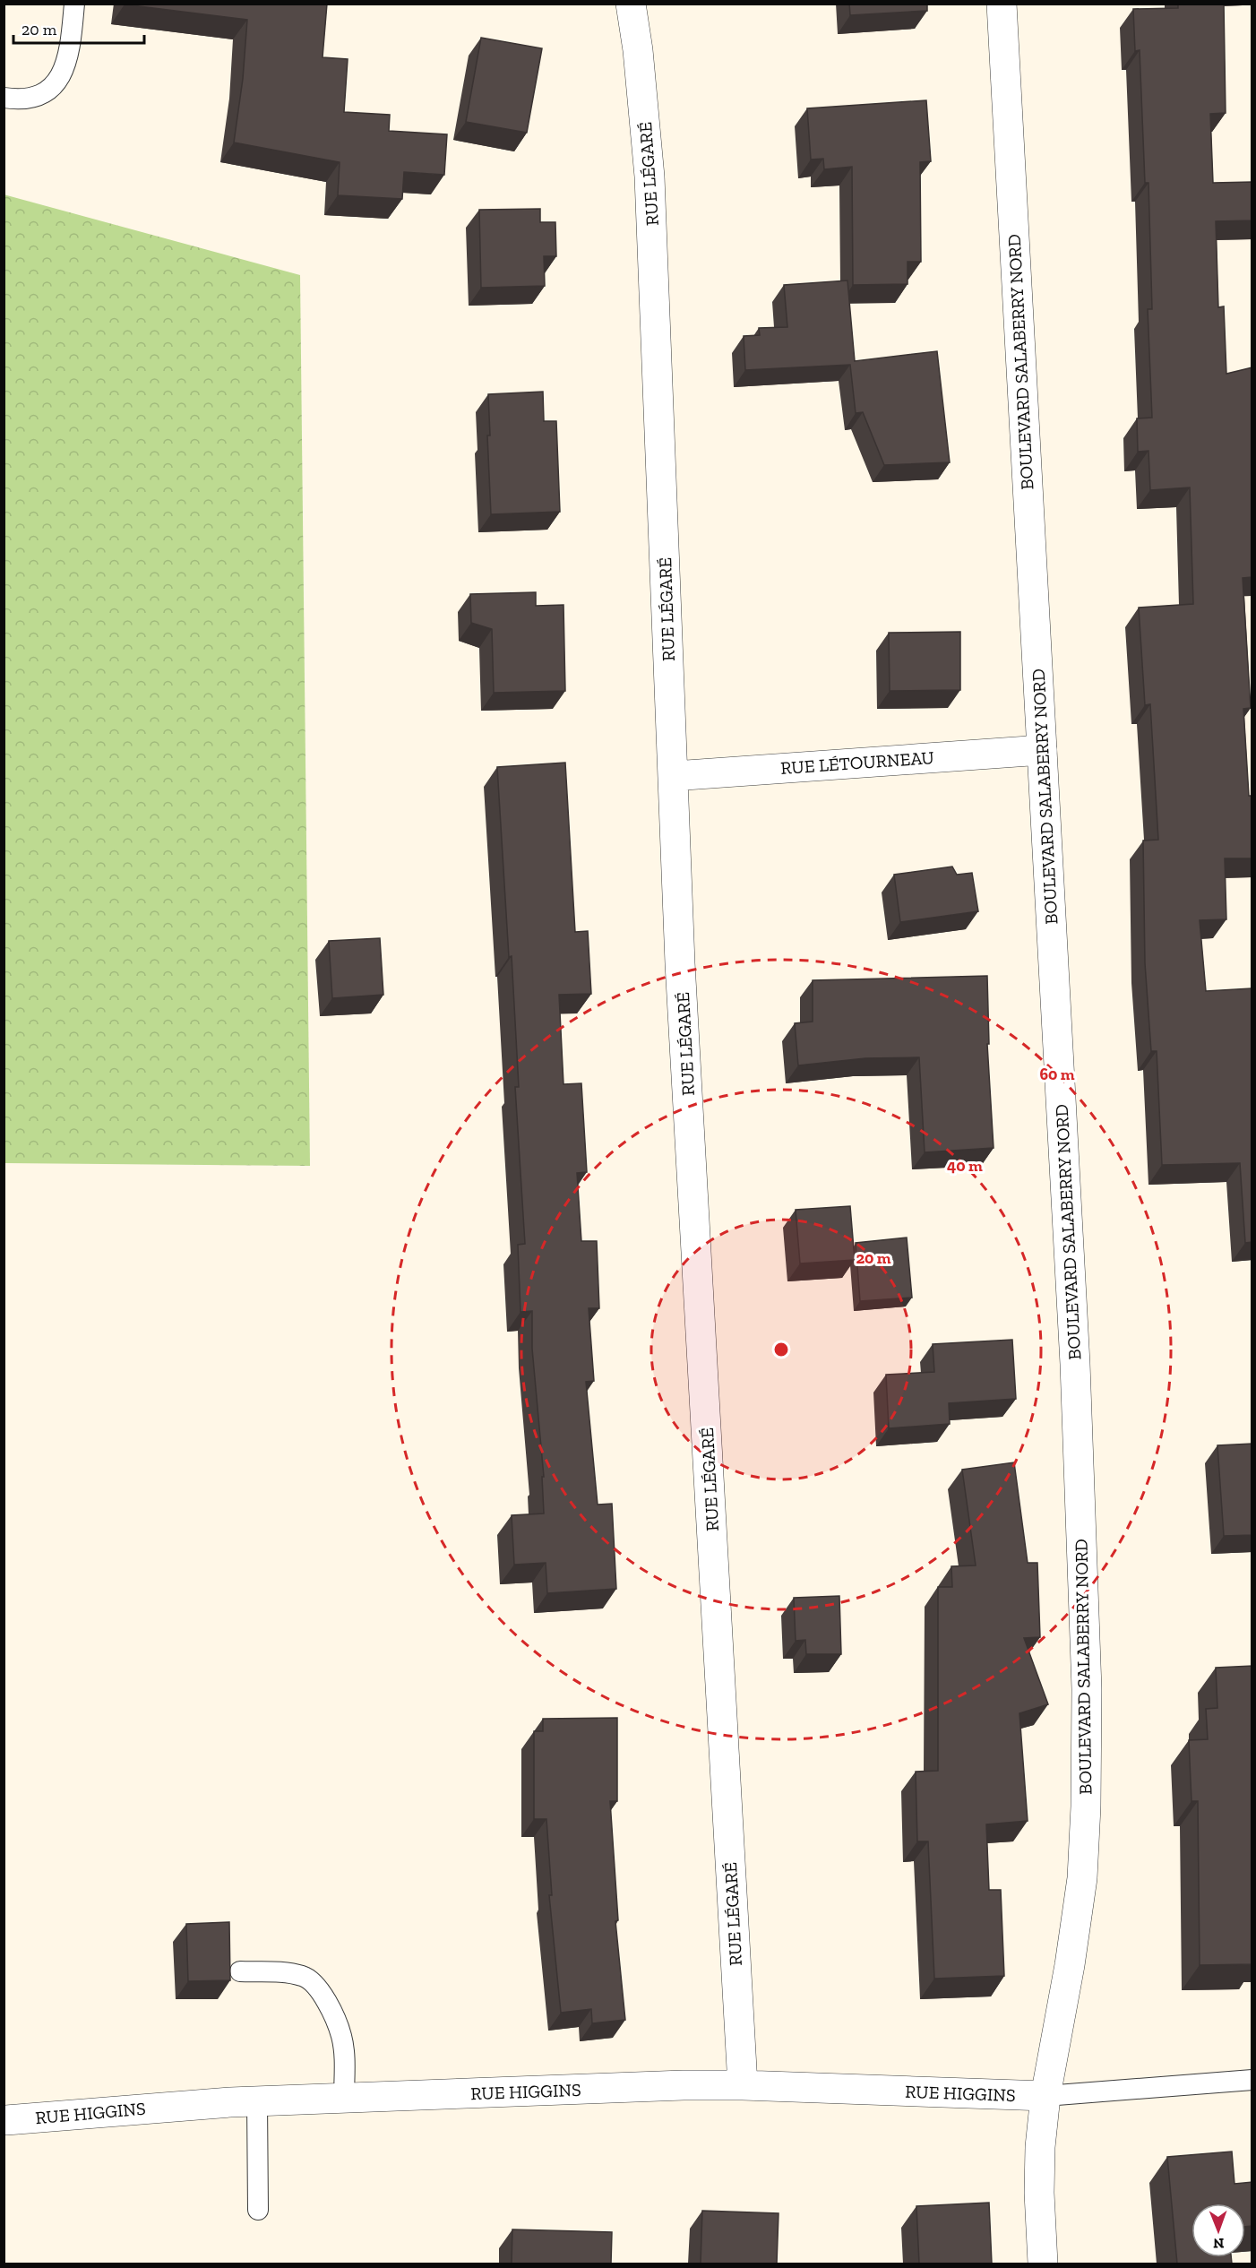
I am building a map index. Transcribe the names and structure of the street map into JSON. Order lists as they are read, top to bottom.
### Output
{
  "streets": {
    "street": [
      "RUE LÉGARÉ",
      "BOULEVARD SALABERRY NORD",
      "RUE LÉTOURNEAU",
      "RUE HIGGINS"
    ]
  },
  "crossings": [
    ["RUE LÉGARÉ", "RUE LÉTOURNEAU"],
    ["RUE LÉGARÉ", "RUE HIGGINS"],
    ["BOULEVARD SALABERRY NORD", "RUE LÉTOURNEAU"],
    ["BOULEVARD SALABERRY NORD", "RUE HIGGINS"]
  ],
  "scale_bar": "20 m",
  "north": "bottom",
  "rings": ["60 m", "40 m", "20 m"]
}
